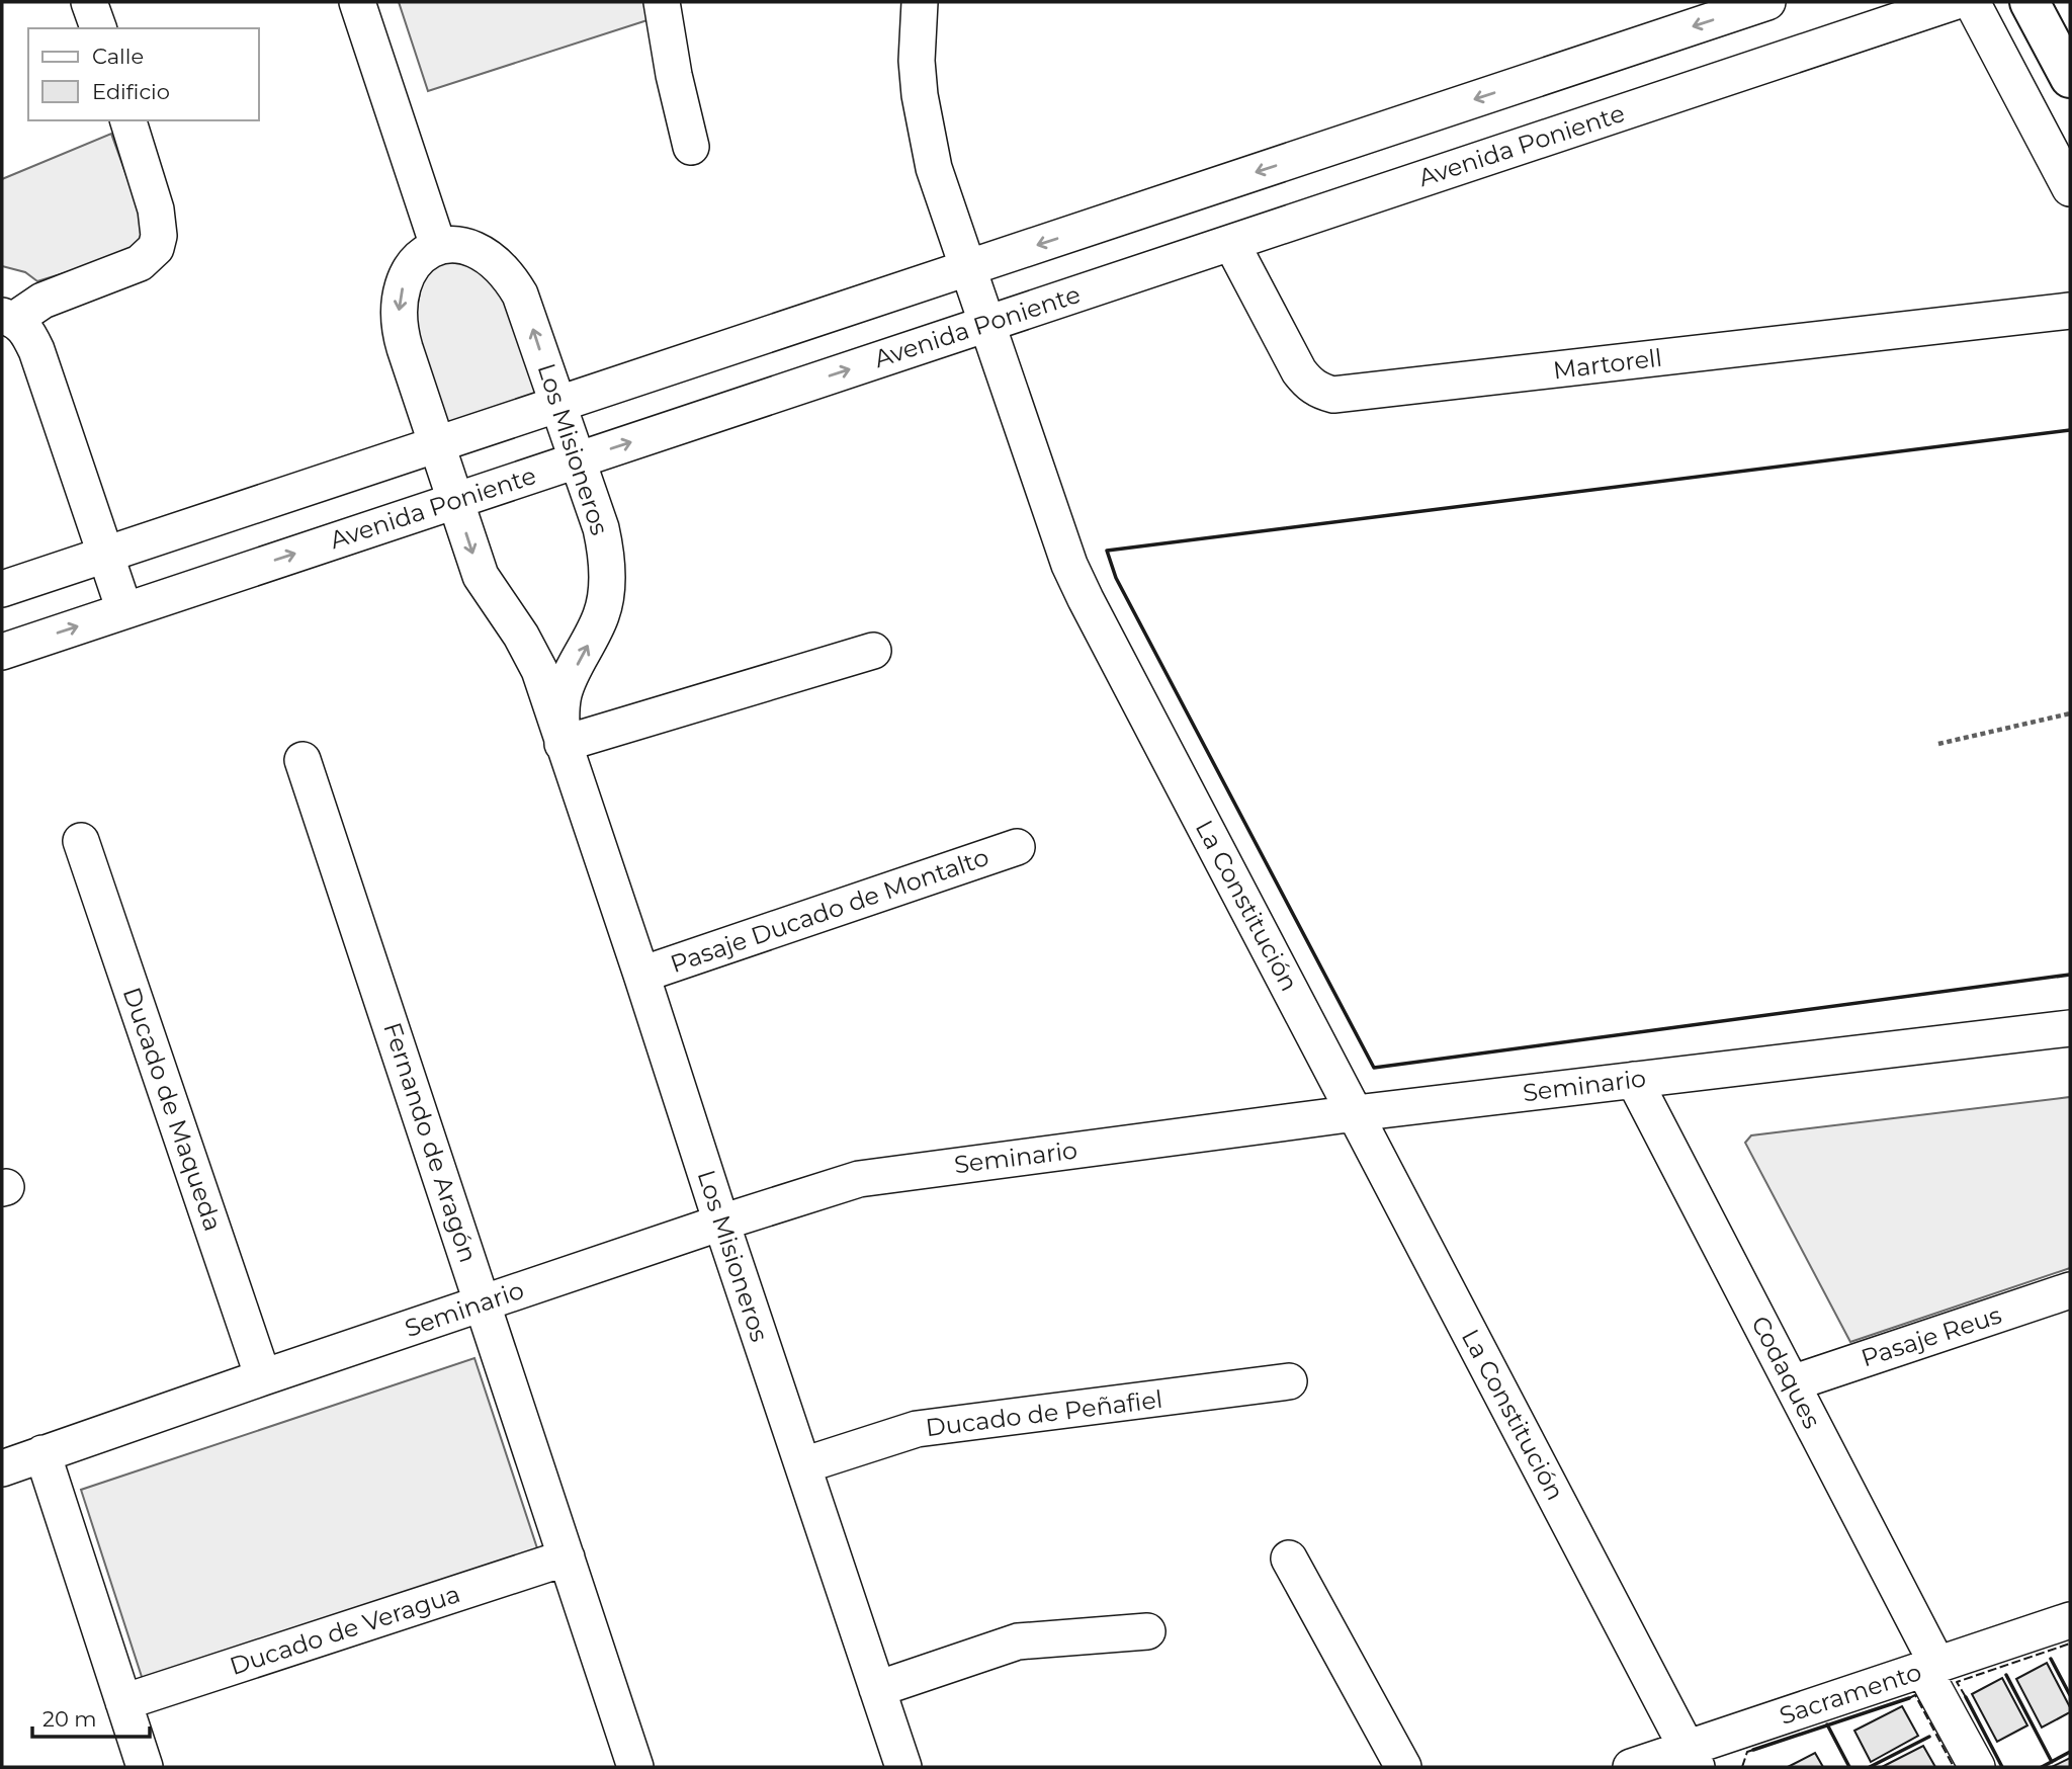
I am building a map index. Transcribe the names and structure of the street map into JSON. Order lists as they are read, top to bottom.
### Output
{
  "streets": {
    "street": [
      "Avenida Poniente",
      "Martorell",
      "Los Misioneros",
      "La Constitución",
      "Pasaje Ducado de Montalto",
      "Seminario",
      "Ducado de Maqueda",
      "Fernando de Aragón",
      "Pasaje Reus",
      "Codaques",
      "Ducado de Peñafiel",
      "Ducado de Veragua",
      "Sacramento"
    ]
  },
  "crossings": [
    ["Avenida Poniente", "Martorell"],
    ["Avenida Poniente", "Los Misioneros"],
    ["Avenida Poniente", "La Constitución"],
    ["Los Misioneros", "Pasaje Ducado de Montalto"],
    ["Los Misioneros", "Seminario"],
    ["Los Misioneros", "Ducado de Peñafiel"],
    ["La Constitución", "Seminario"],
    ["La Constitución", "Sacramento"],
    ["Seminario", "Ducado de Maqueda"],
    ["Seminario", "Fernando de Aragón"],
    ["Seminario", "Codaques"],
    ["Fernando de Aragón", "Ducado de Veragua"],
    ["Pasaje Reus", "Codaques"],
    ["Codaques", "Sacramento"]
  ],
  "legend": ["Calle", "Edificio"],
  "scale_bar": "20 m"
}
